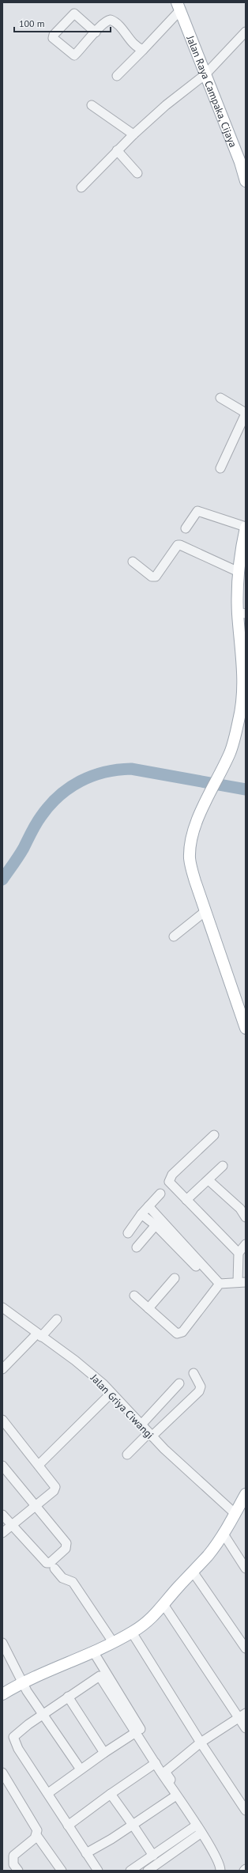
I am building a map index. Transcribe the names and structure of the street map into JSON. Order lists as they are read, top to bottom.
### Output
{
  "streets": {
    "main road": ["Jalan Raya Campaka, Cijaya"],
    "street": ["Jalan Griya Ciwangi"]
  },
  "scale_bar": "100 m"
}
